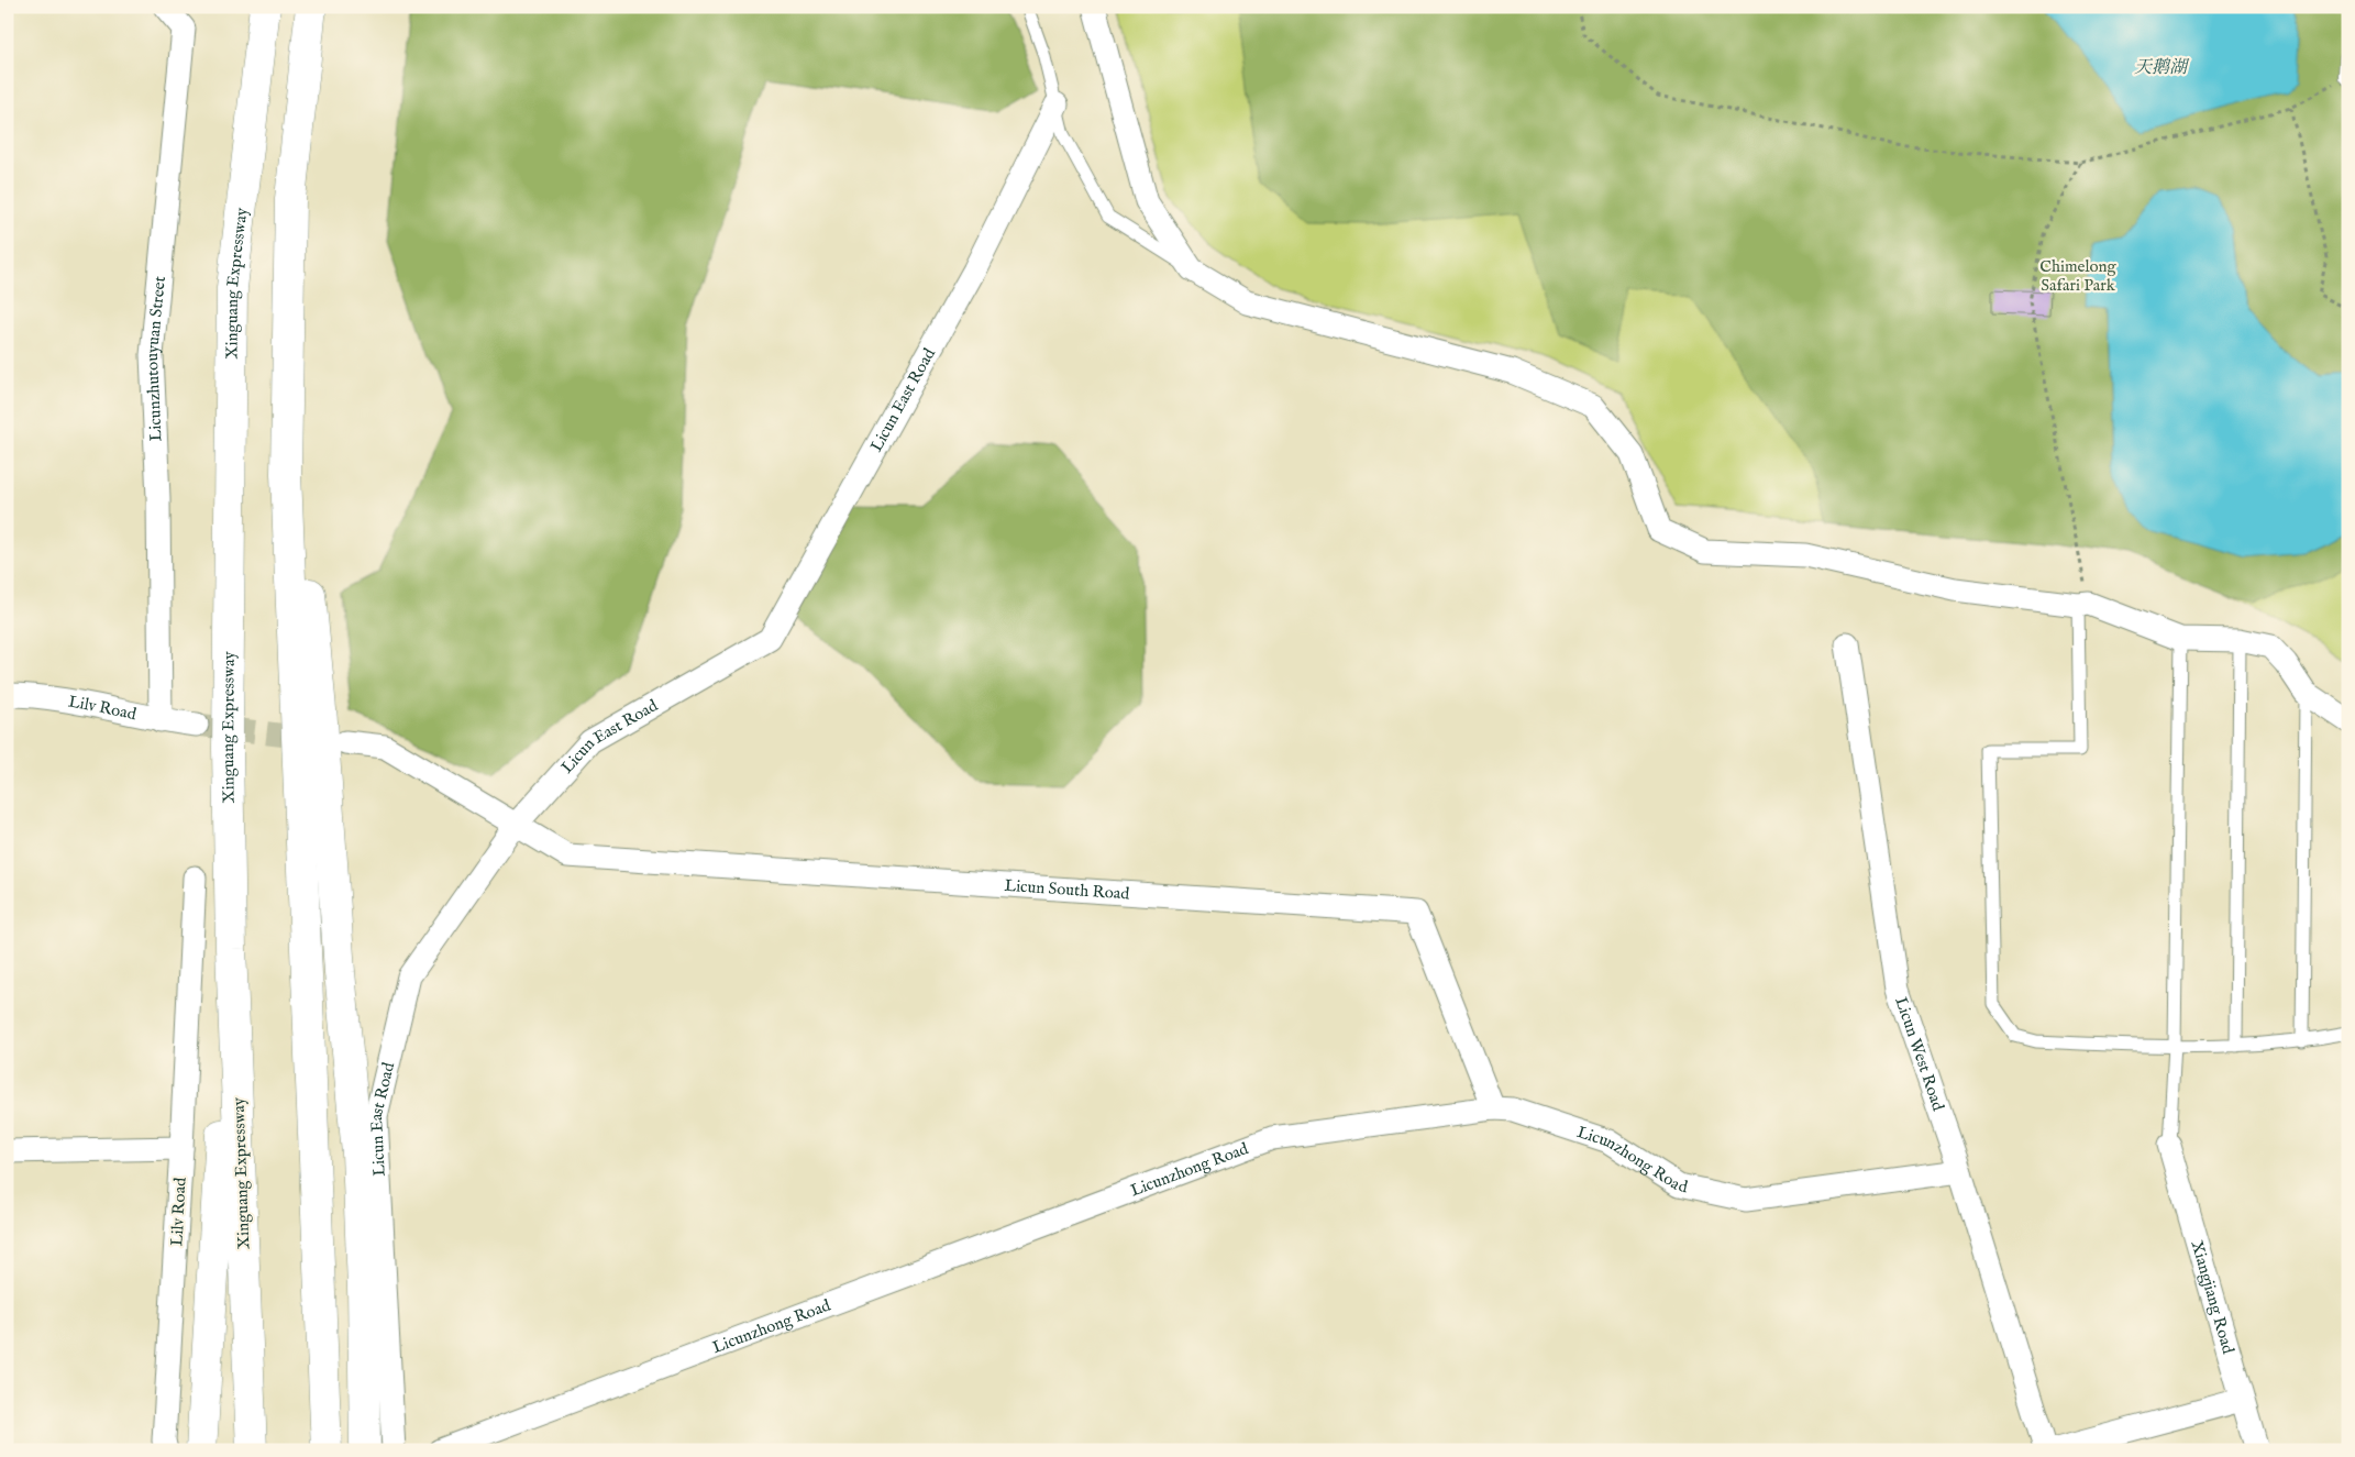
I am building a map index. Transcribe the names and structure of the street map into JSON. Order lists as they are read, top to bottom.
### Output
{
  "streets": {
    "highway": ["Xinguang Expressway"],
    "street": [
      "Licunzhutouyuan Street",
      "Licun East Road",
      "Lilv Road",
      "Licun South Road",
      "Licun West Road",
      "Licunzhong Road",
      "Xiangjiang Road"
    ]
  },
  "crossings": [
    ["Licunzhutouyuan Street", "Lilv Road"],
    ["Licun East Road", "Licun South Road"],
    ["Licun South Road", "Licunzhong Road"],
    ["Licun West Road", "Licunzhong Road"]
  ],
  "water": ["天鹅湖"],
  "parks": ["Chimelong Safari Park"]
}
